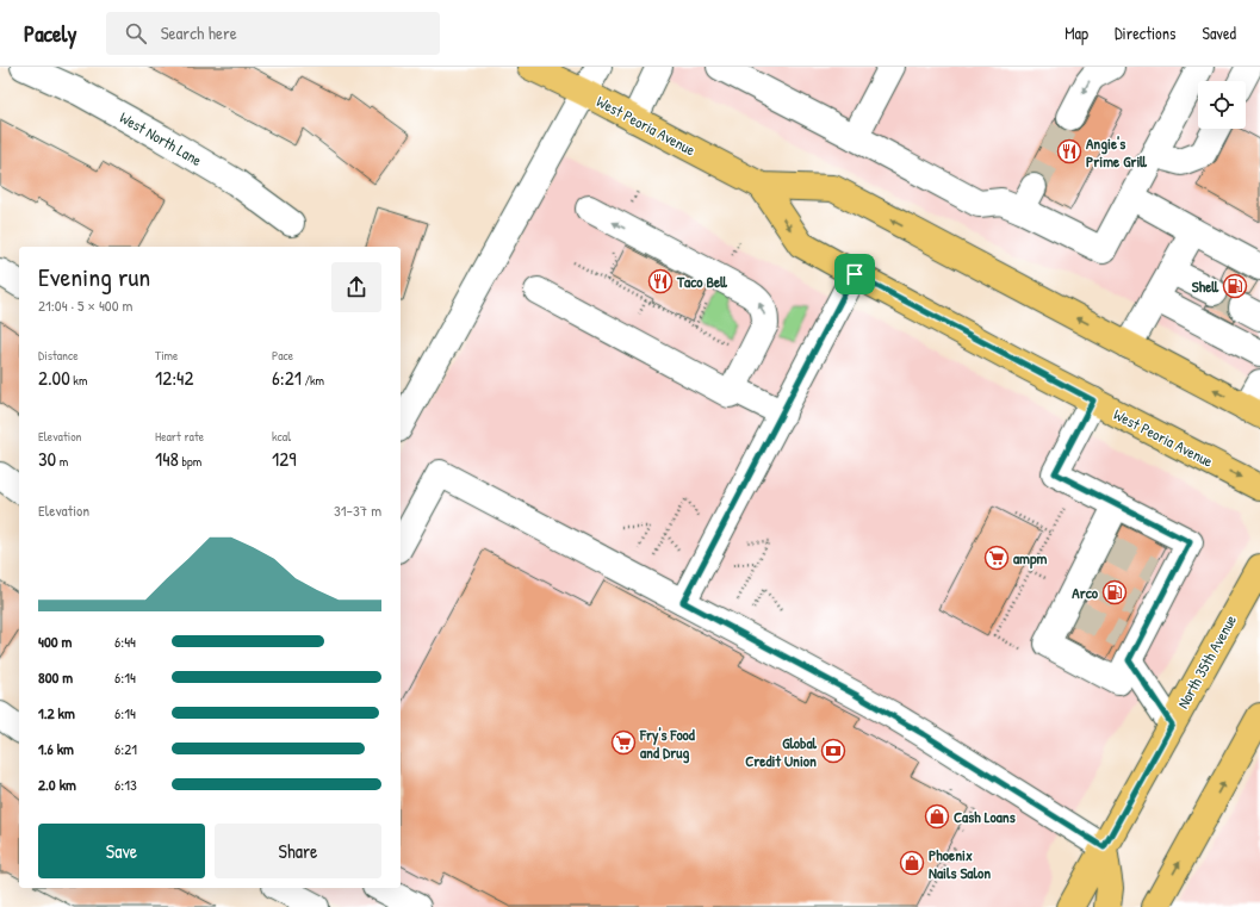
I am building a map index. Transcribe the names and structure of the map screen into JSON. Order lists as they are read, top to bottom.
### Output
{
  "streets": {
    "main road": ["West Peoria Avenue", "North 35th Avenue"],
    "street": ["West North Lane"]
  },
  "places": {
    "restaurant": ["Angie's Prime Grill", "Taco Bell"],
    "fuel station": ["Shell", "Arco"],
    "supermarket": ["ampm", "Fry's Food and Drug"],
    "bank": ["Global Credit Union"],
    "shop": ["Cash Loans", "Phoenix Nails Salon"]
  },
  "page": {
    "header": "Pacely",
    "search": "Search here",
    "nav": ["Map", "Directions", "Saved"],
    "heading": ["Evening run", "21:04 · 5 × 400 m"],
    "stats": [
      ["Distance", "2.00 km"],
      ["Time", "12:42"],
      ["Pace", "6:21 /km"],
      ["Elevation", "30 m"],
      ["Heart rate", "148 bpm"],
      ["kcal", "129"]
    ],
    "chart": ["Elevation", "31–37 m"],
    "list": [
      {
        "name": "400 m",
        "note": "6:44"
      },
      {
        "name": "800 m",
        "note": "6:14"
      },
      {
        "name": "1.2 km",
        "note": "6:14"
      },
      {
        "name": "1.6 km",
        "note": "6:21"
      },
      {
        "name": "2.0 km",
        "note": "6:13"
      }
    ],
    "buttons": ["Save", "Share"]
  }
}
